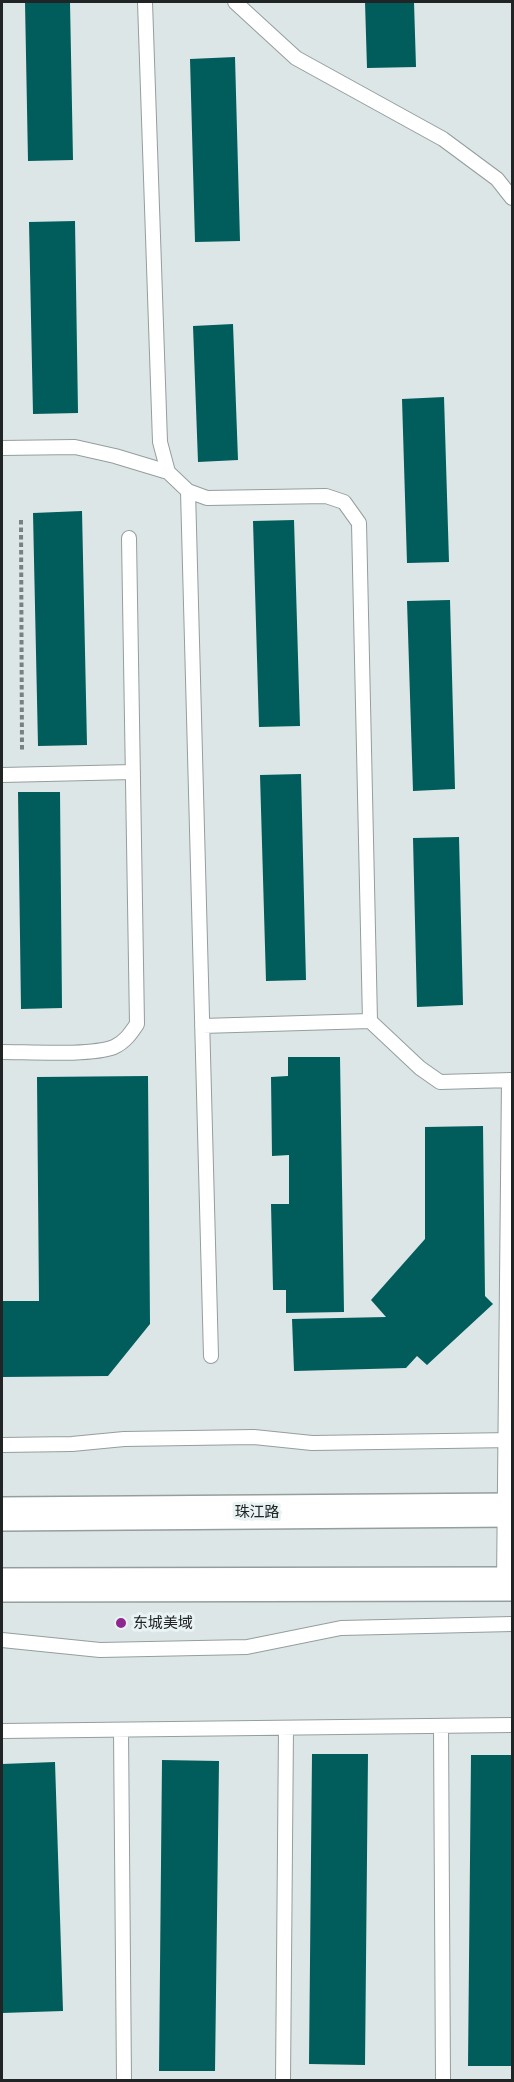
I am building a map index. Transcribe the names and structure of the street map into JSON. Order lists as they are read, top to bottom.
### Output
{
  "streets": {
    "street": ["珠江路"]
  },
  "places": ["东城美域"]
}
